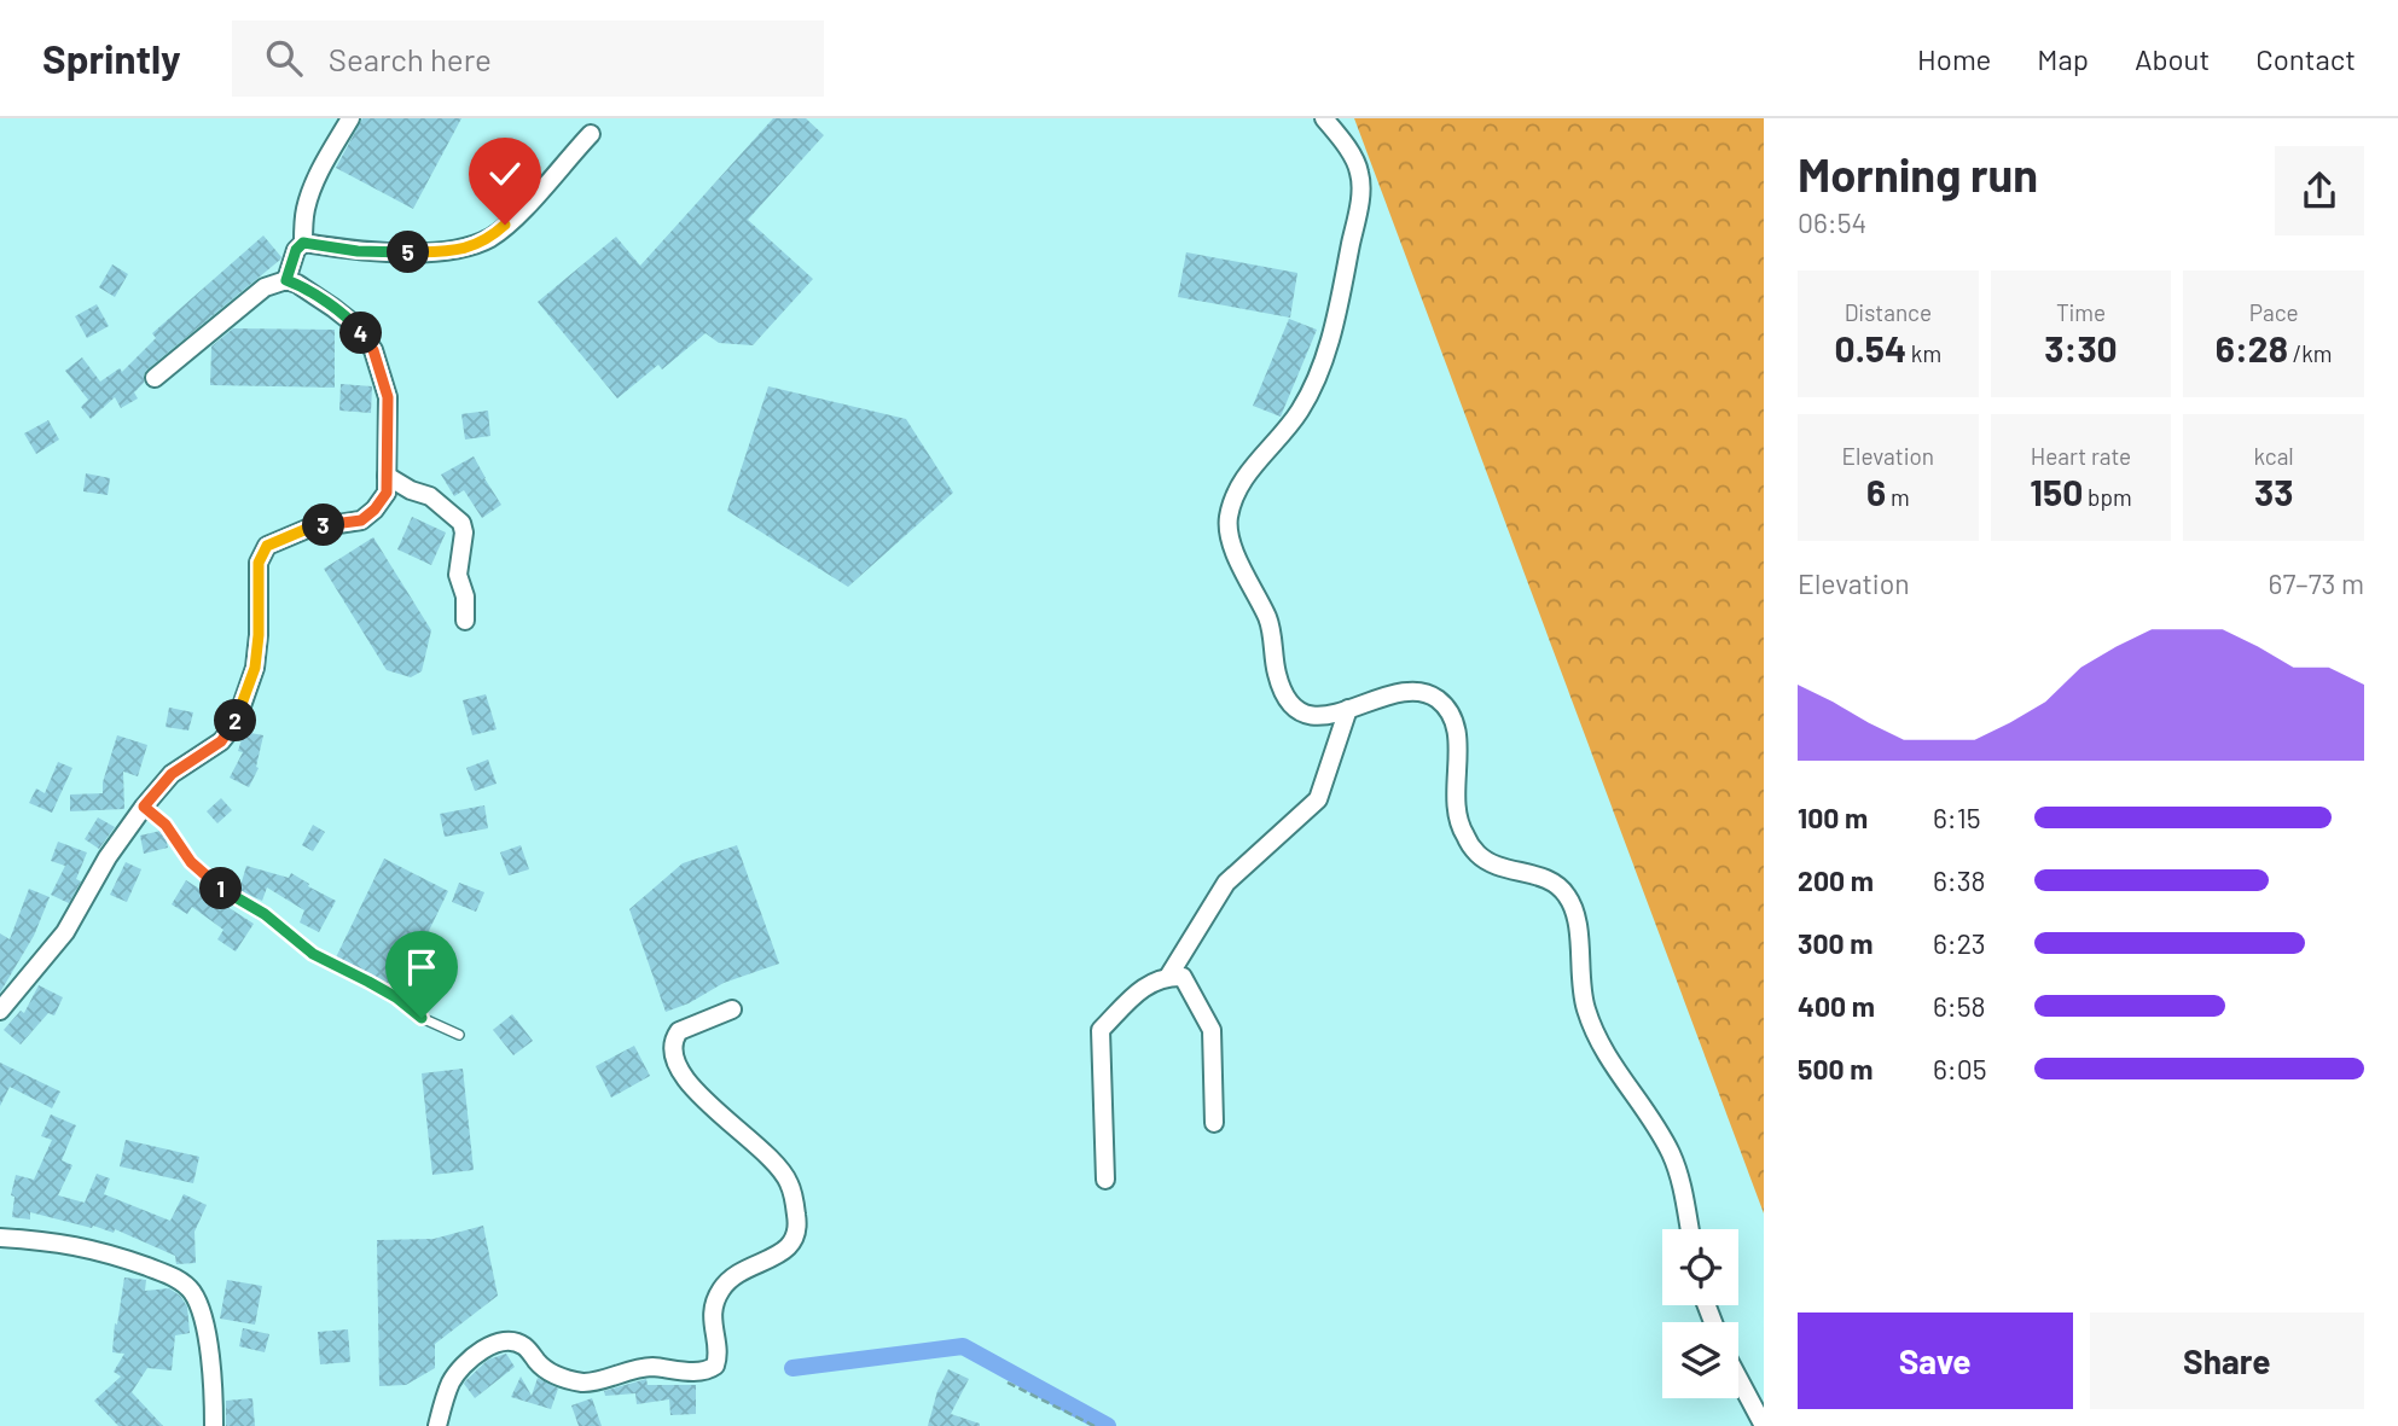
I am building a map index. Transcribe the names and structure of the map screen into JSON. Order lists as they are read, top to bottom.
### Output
{
  "page": {
    "header": "Sprintly",
    "search": "Search here",
    "nav": [
      "Home",
      "Map",
      "About",
      "Contact"
    ],
    "heading": ["Morning run", "06:54"],
    "pins": [
      "5",
      "4",
      "3",
      "2",
      "1"
    ],
    "stats": [
      ["Distance", "0.54 km"],
      ["Time", "3:30"],
      ["Pace", "6:28 /km"],
      ["Elevation", "6 m"],
      ["Heart rate", "150 bpm"],
      ["kcal", "33"]
    ],
    "chart": ["Elevation", "67–73 m"],
    "list": [
      {
        "name": "100 m",
        "note": "6:15"
      },
      {
        "name": "200 m",
        "note": "6:38"
      },
      {
        "name": "300 m",
        "note": "6:23"
      },
      {
        "name": "400 m",
        "note": "6:58"
      },
      {
        "name": "500 m",
        "note": "6:05"
      }
    ],
    "buttons": ["Save", "Share"]
  }
}
